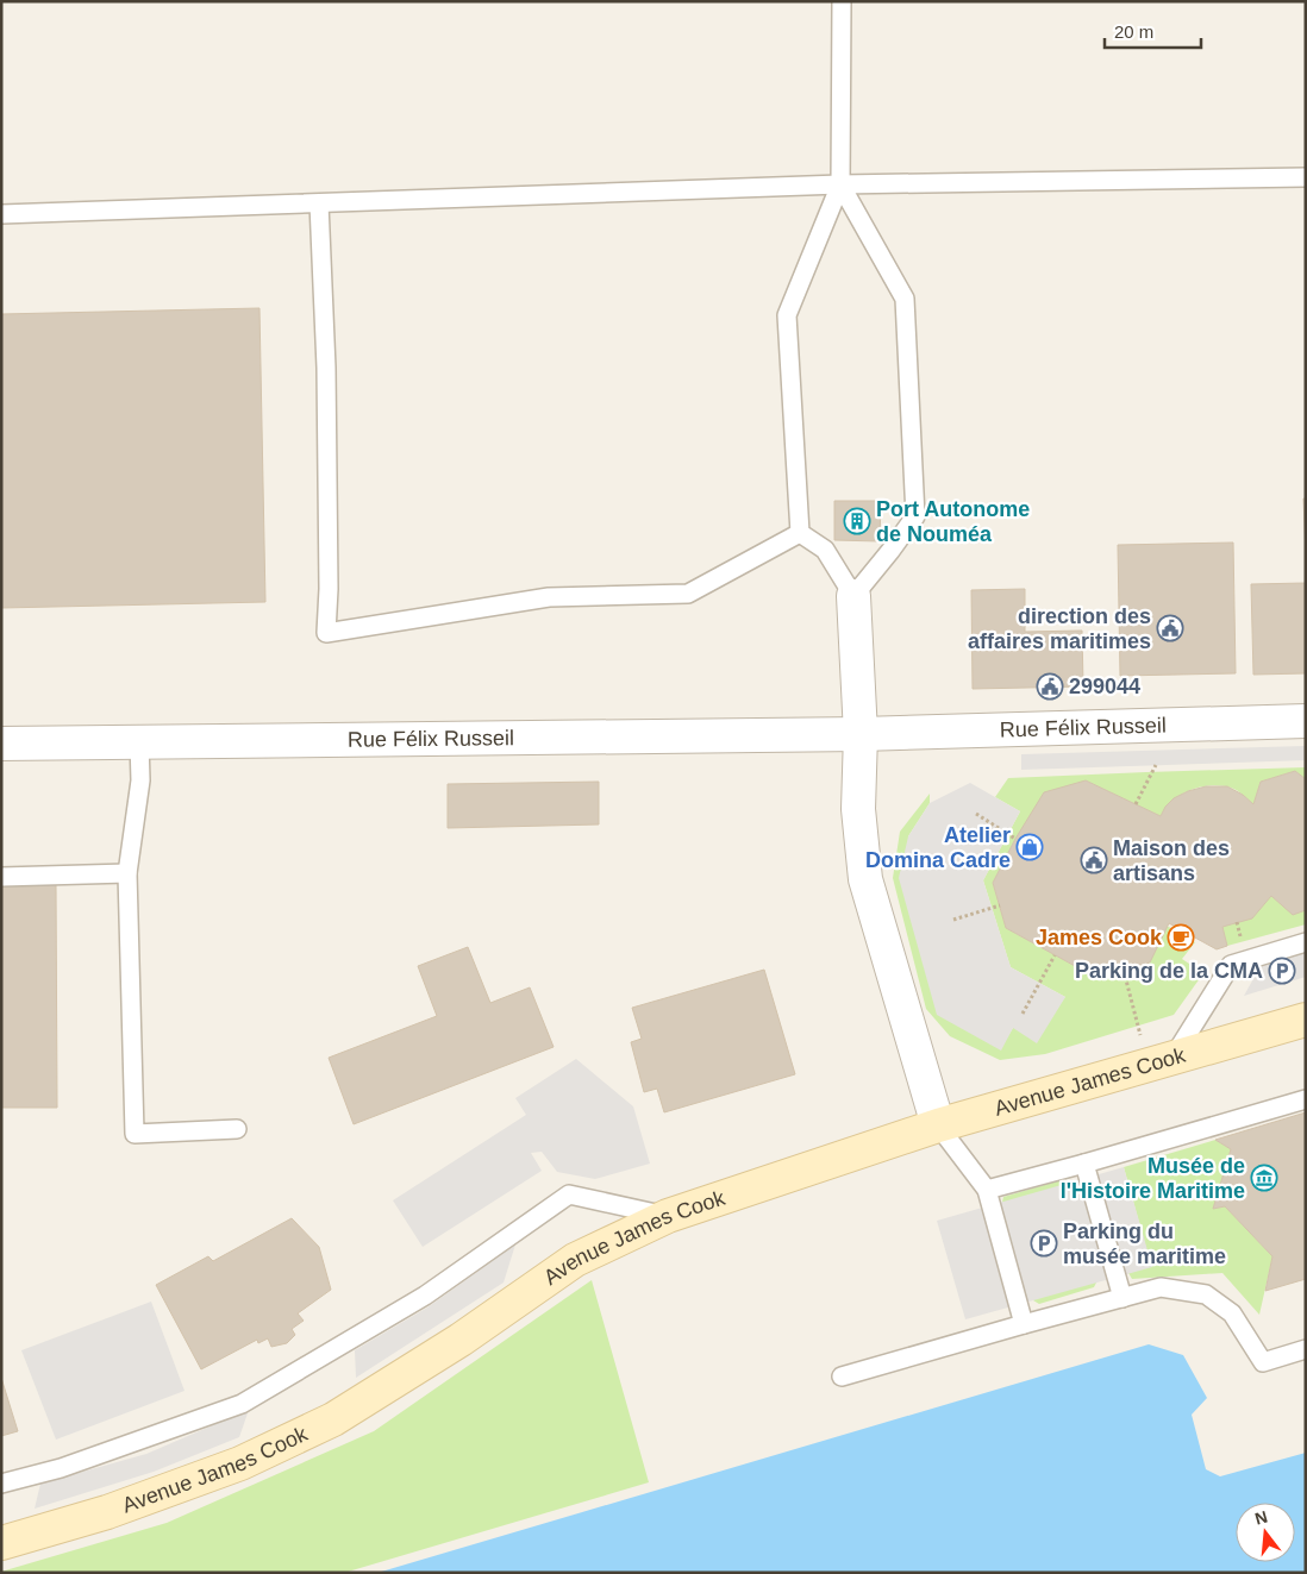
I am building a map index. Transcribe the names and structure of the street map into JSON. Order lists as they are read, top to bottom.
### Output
{
  "streets": {
    "main road": ["Avenue James Cook"],
    "street": ["Rue Félix Russeil"]
  },
  "places": {
    "building": ["Port Autonome de Nouméa"],
    "public building": ["direction des affaires maritimes", "299044", "Maison des artisans"],
    "shop": ["Atelier Domina Cadre"],
    "cafe": ["James Cook"],
    "parking": ["Parking de la CMA", "Parking du musée maritime"],
    "museum": ["Musée de l'Histoire Maritime"]
  },
  "scale_bar": "20 m",
  "north": "top"
}
